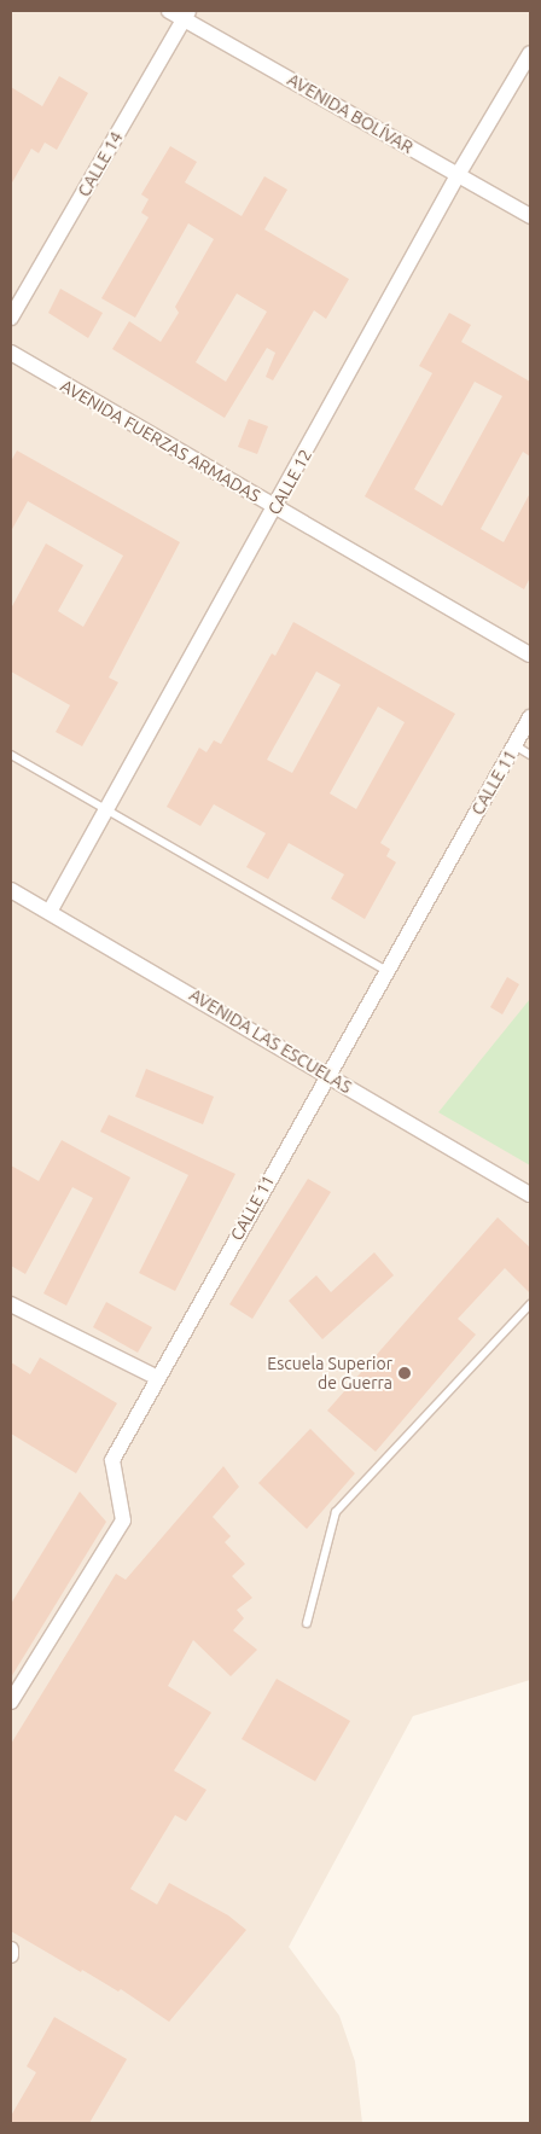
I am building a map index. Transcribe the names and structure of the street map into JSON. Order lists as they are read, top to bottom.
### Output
{
  "streets": {
    "street": [
      "AVENIDA BOLÍVAR",
      "CALLE 14",
      "AVENIDA FUERZAS ARMADAS",
      "CALLE 12",
      "CALLE 11",
      "AVENIDA LAS ESCUELAS"
    ]
  },
  "crossings": [
    ["AVENIDA BOLÍVAR", "CALLE 14"],
    ["AVENIDA BOLÍVAR", "CALLE 12"],
    ["AVENIDA FUERZAS ARMADAS", "CALLE 12"],
    ["CALLE 12", "AVENIDA LAS ESCUELAS"],
    ["CALLE 11", "AVENIDA LAS ESCUELAS"]
  ],
  "places": ["Escuela Superior de Guerra"]
}
